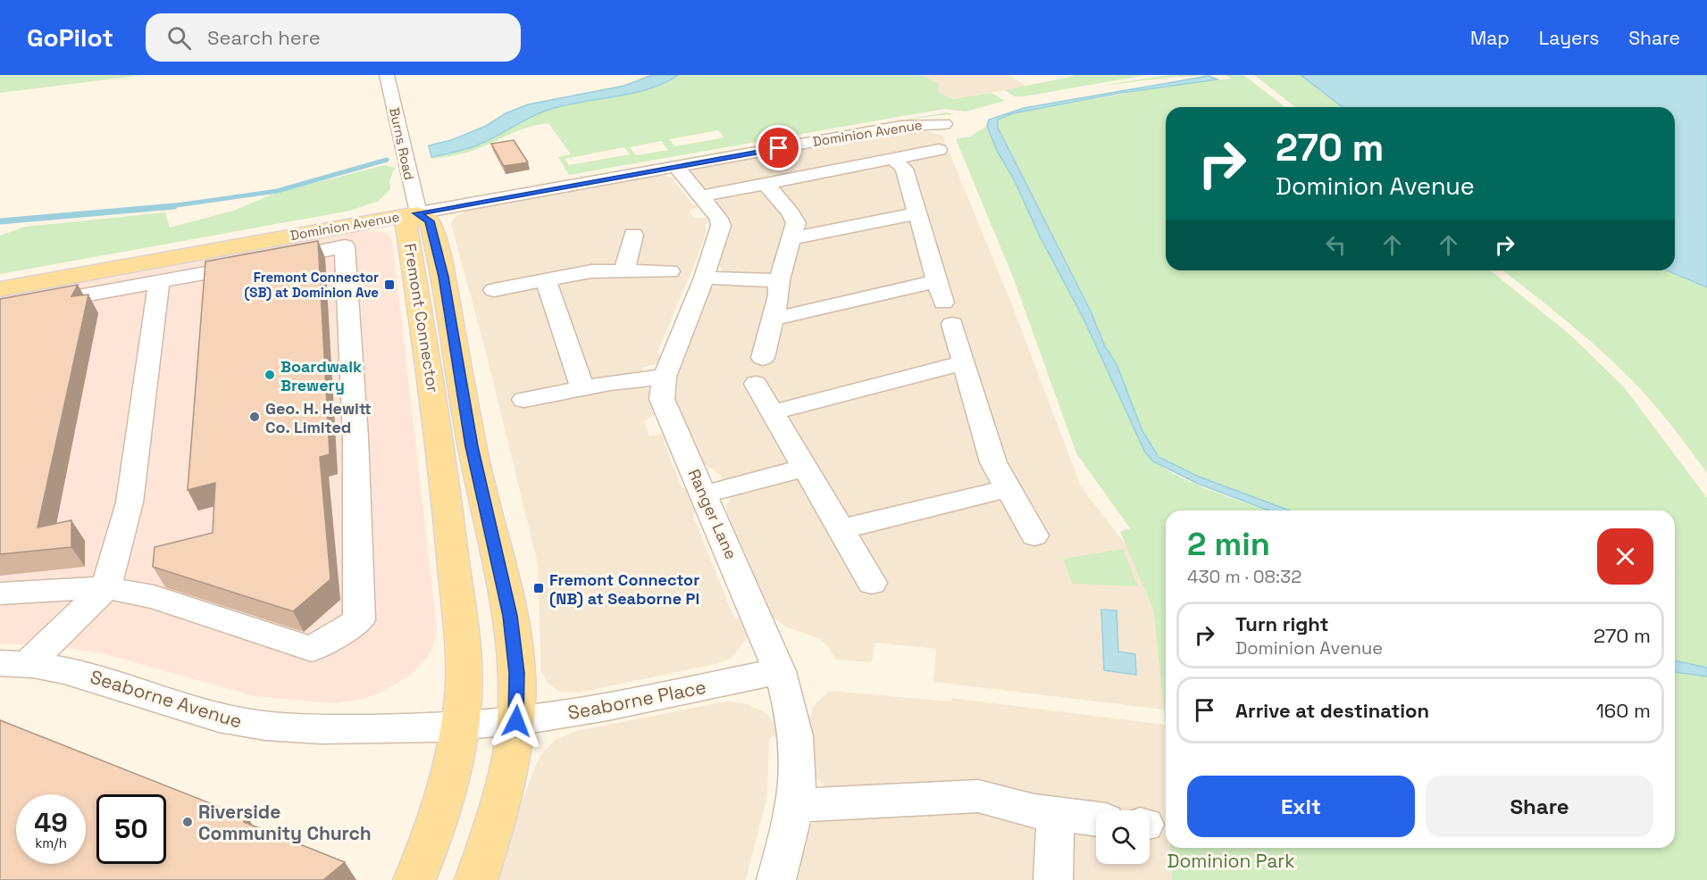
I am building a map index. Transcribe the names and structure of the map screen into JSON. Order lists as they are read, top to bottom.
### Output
{
  "streets": {
    "main road": ["Dominion Avenue", "Fremont Connector"],
    "street": [
      "Burns Road",
      "Ranger Lane",
      "Seaborne Avenue",
      "Seaborne Place"
    ]
  },
  "crossings": [
    ["Dominion Avenue", "Burns Road"],
    ["Dominion Avenue", "Fremont Connector"],
    ["Dominion Avenue", "Ranger Lane"],
    ["Burns Road", "Fremont Connector"],
    ["Fremont Connector", "Seaborne Avenue"],
    ["Fremont Connector", "Seaborne Place"],
    ["Ranger Lane", "Seaborne Place"],
    ["Seaborne Avenue", "Seaborne Place"]
  ],
  "parks": ["Dominion Park"],
  "places": {
    "transit": ["Fremont Connector (SB) at Dominion Ave", "Fremont Connector (NB) at Seaborne Pl"],
    "other": ["Boardwalk Brewery", "Geo. H. Hewitt Co. Limited", "Riverside Community Church"]
  },
  "page": {
    "header": "GoPilot",
    "search": "Search here",
    "nav": ["Map", "Layers", "Share"],
    "turn": ["270 m", "Dominion Avenue"],
    "heading": ["2 min", "430 m · 08:32"],
    "list": [
      {
        "name": "Turn right",
        "note": "Dominion Avenue",
        "value": "270 m"
      },
      {
        "name": "Arrive at destination",
        "value": "160 m"
      }
    ],
    "buttons": ["Exit", "Share"],
    "speed": "49 km/h",
    "limit": "50"
  }
}
